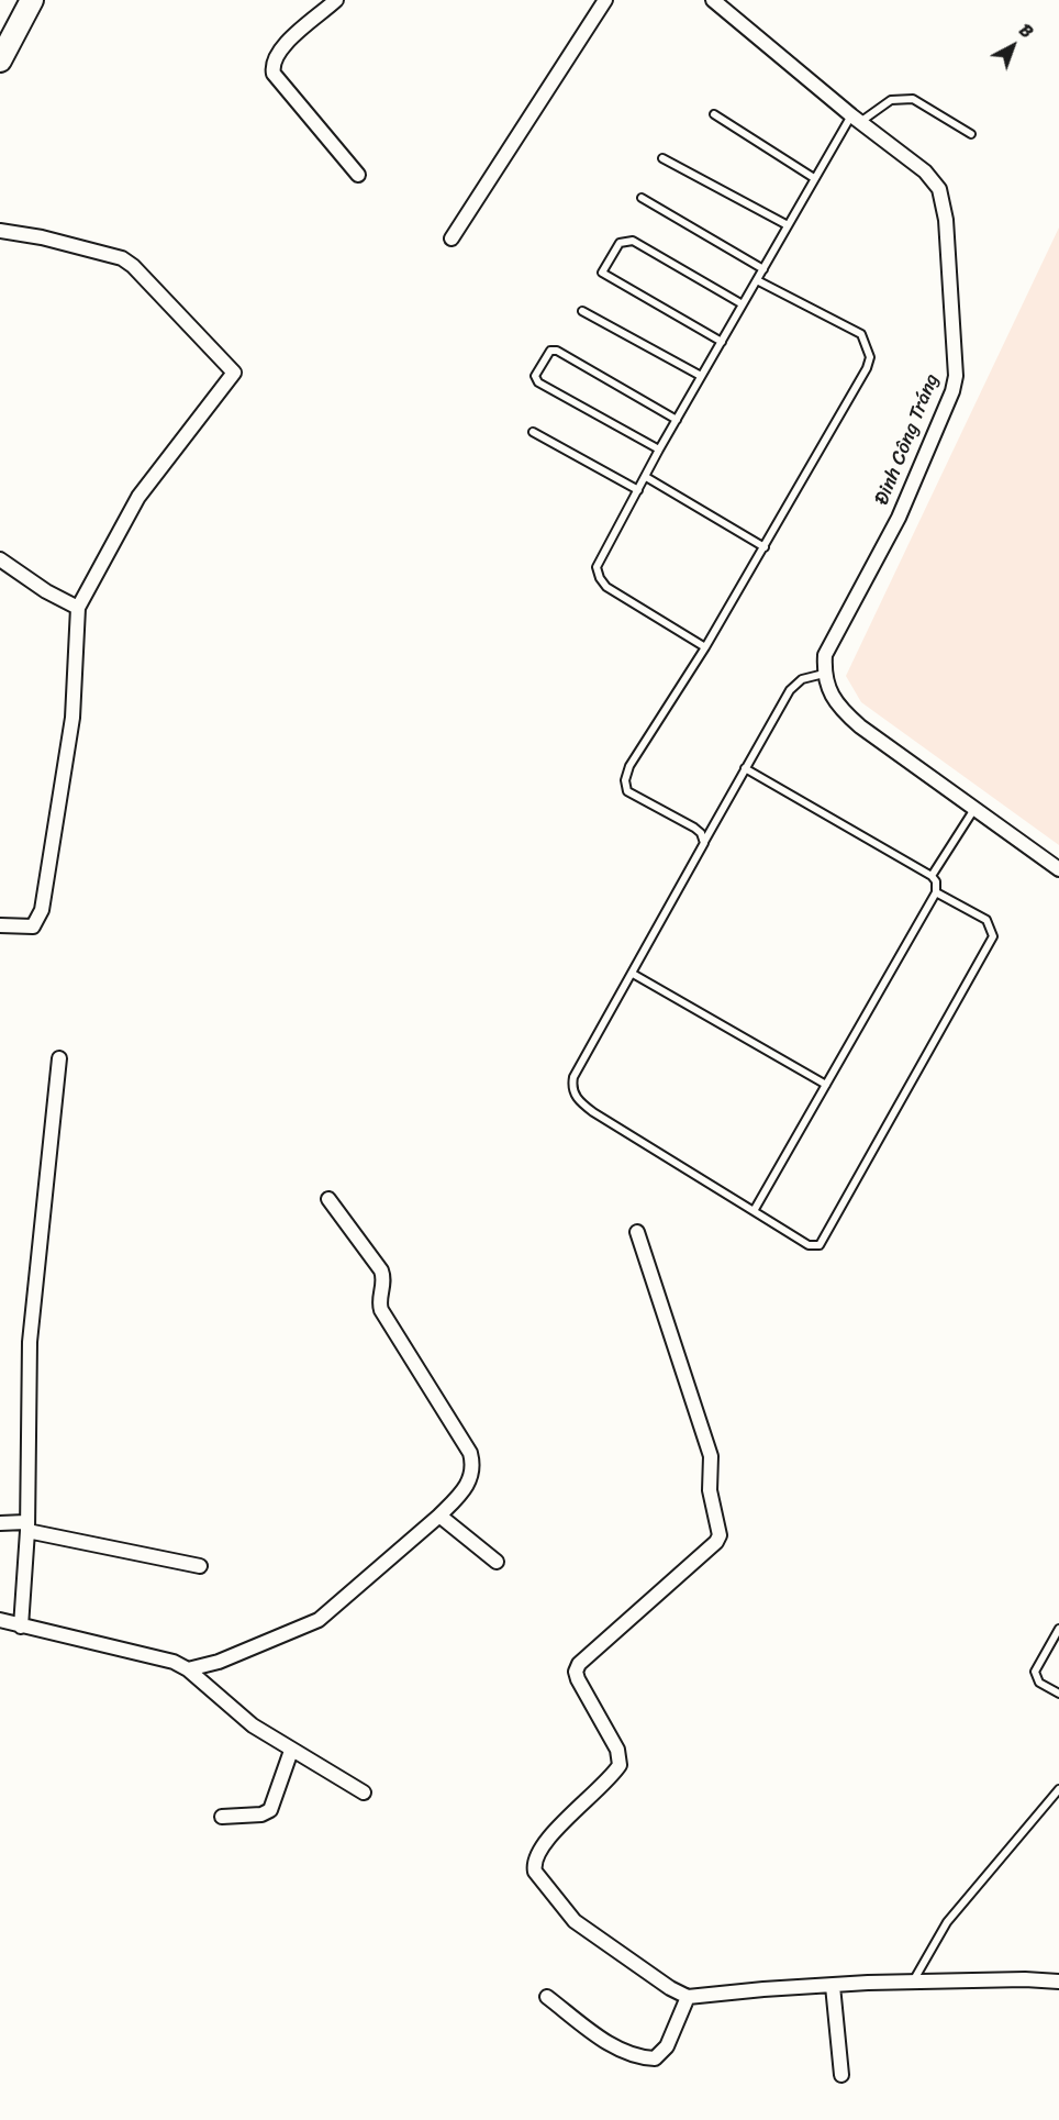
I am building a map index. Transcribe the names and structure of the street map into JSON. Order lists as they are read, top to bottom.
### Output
{
  "streets": {
    "street": ["Đinh Công Tráng"]
  },
  "north": "top right"
}
